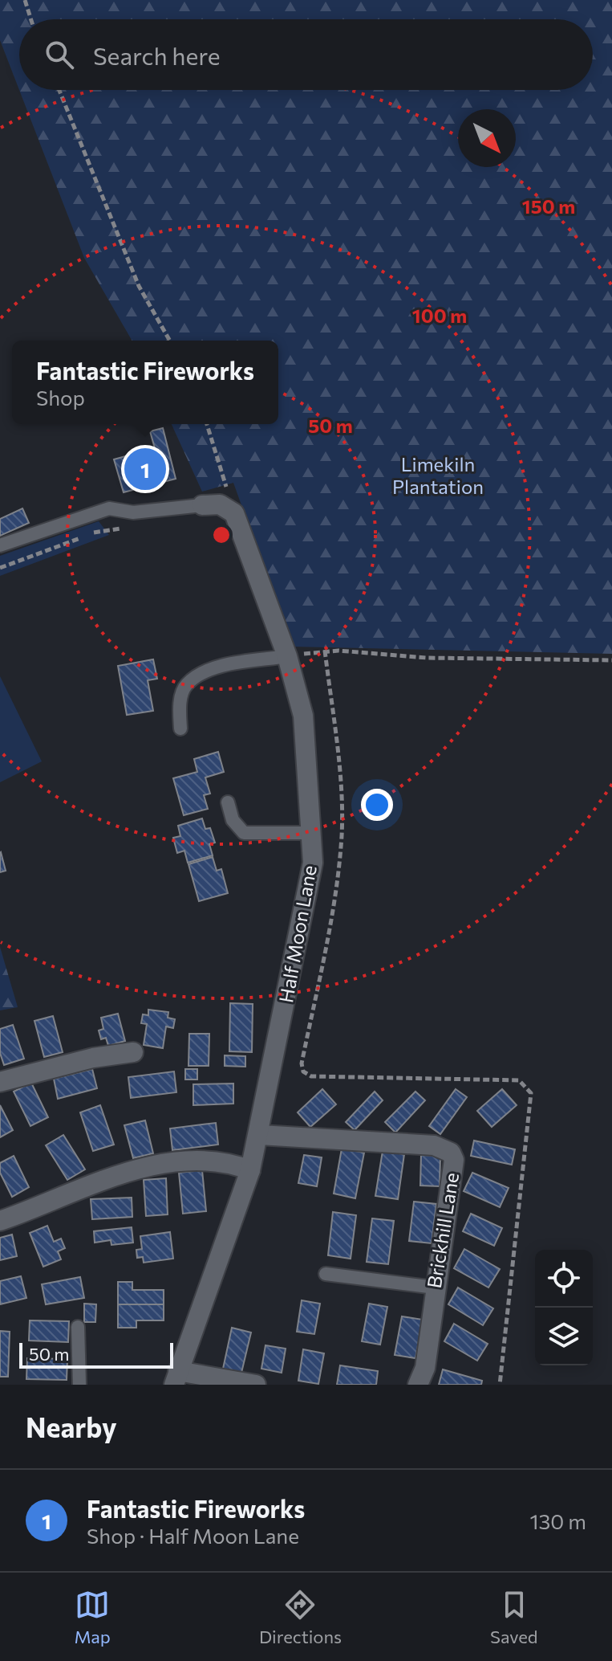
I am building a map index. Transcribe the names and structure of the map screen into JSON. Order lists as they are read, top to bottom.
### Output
{
  "streets": {
    "street": ["Half Moon Lane", "Brickhill Lane"]
  },
  "crossings": [
    ["Half Moon Lane", "Brickhill Lane"]
  ],
  "parks": ["Limekiln Plantation"],
  "scale_bar": "50 m",
  "north": "bottom right",
  "page": {
    "search": "Search here",
    "popup": ["Fantastic Fireworks", "Shop"],
    "pins": "1",
    "scale": "50 m",
    "heading": "Nearby",
    "list": [
      {
        "mark": "1",
        "name": "Fantastic Fireworks",
        "note": "Shop · Half Moon Lane",
        "value": "130 m"
      }
    ],
    "nav": ["Map", "Directions", "Saved"]
  },
  "rings": ["150 m", "100 m", "50 m"]
}
